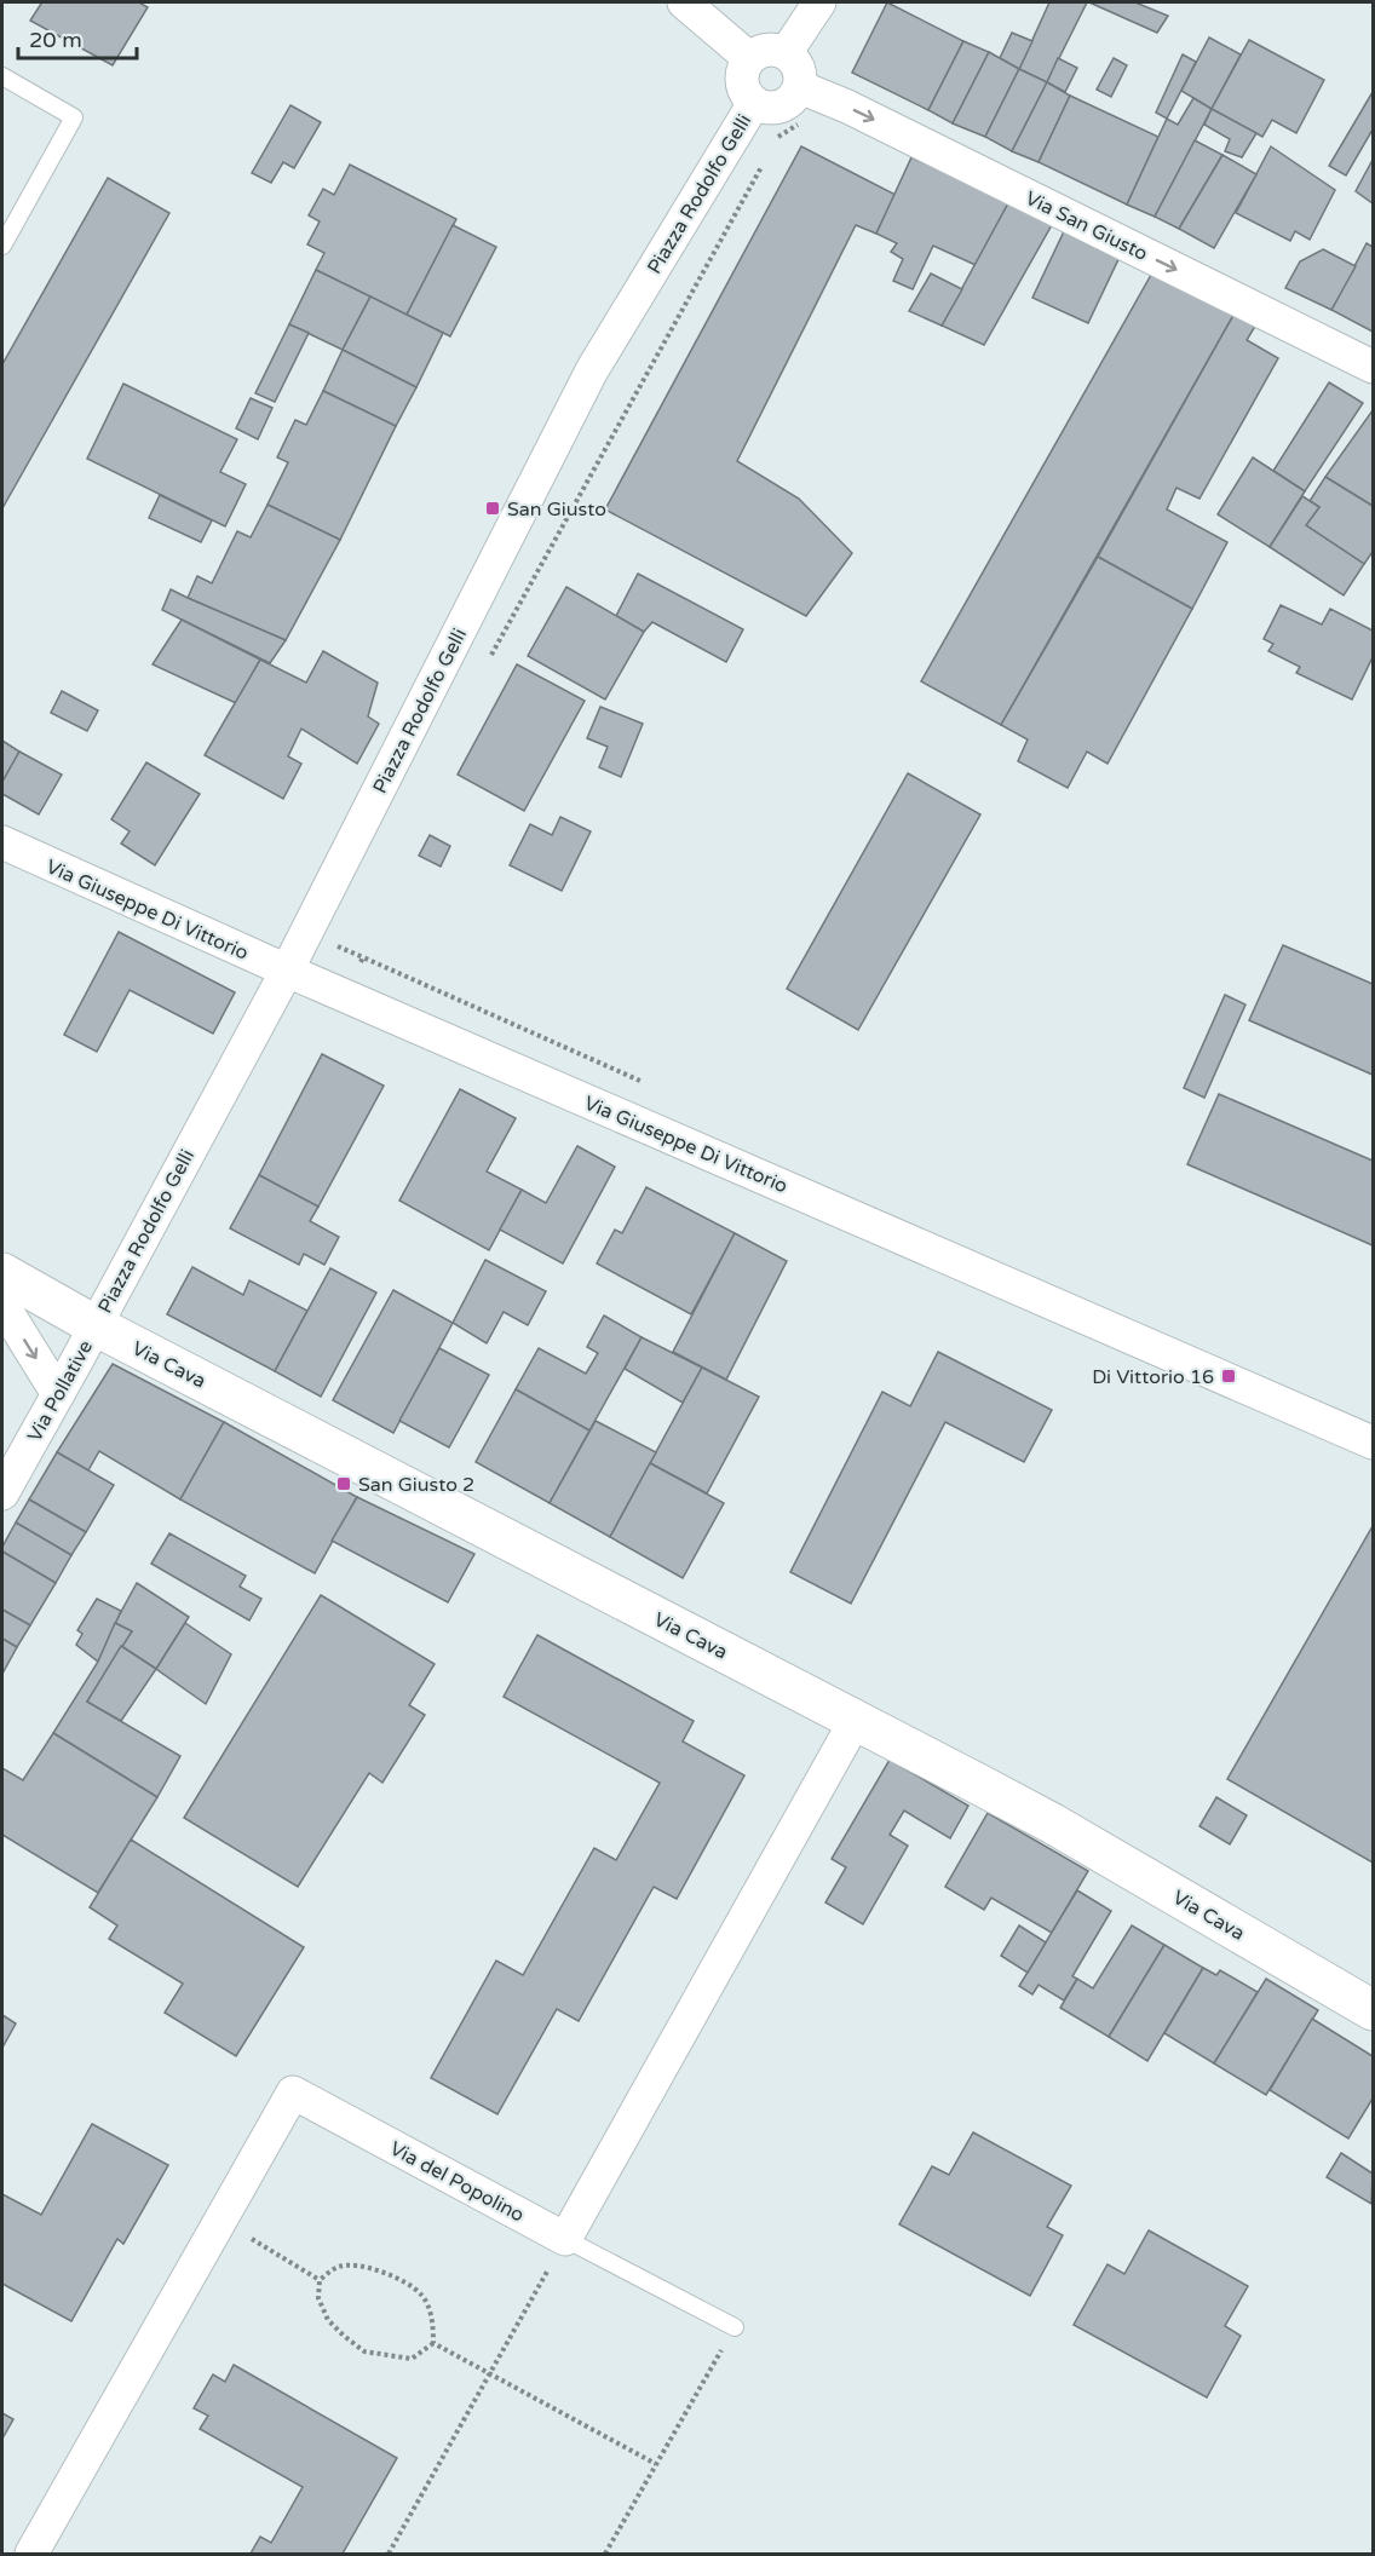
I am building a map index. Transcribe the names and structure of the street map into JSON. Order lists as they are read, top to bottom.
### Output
{
  "streets": {
    "street": [
      "Piazza Rodolfo Gelli",
      "Via San Giusto",
      "Via Giuseppe Di Vittorio",
      "Via Cava",
      "Via Pollative",
      "Via del Popolino"
    ]
  },
  "crossings": [
    ["Piazza Rodolfo Gelli", "Via San Giusto"],
    ["Piazza Rodolfo Gelli", "Via Giuseppe Di Vittorio"],
    ["Piazza Rodolfo Gelli", "Via Cava"],
    ["Piazza Rodolfo Gelli", "Via Pollative"],
    ["Via Cava", "Via Pollative"]
  ],
  "one_way": ["Via San Giusto"],
  "places": {
    "transit": ["San Giusto", "Di Vittorio 16", "San Giusto 2"]
  },
  "scale_bar": "20 m"
}
